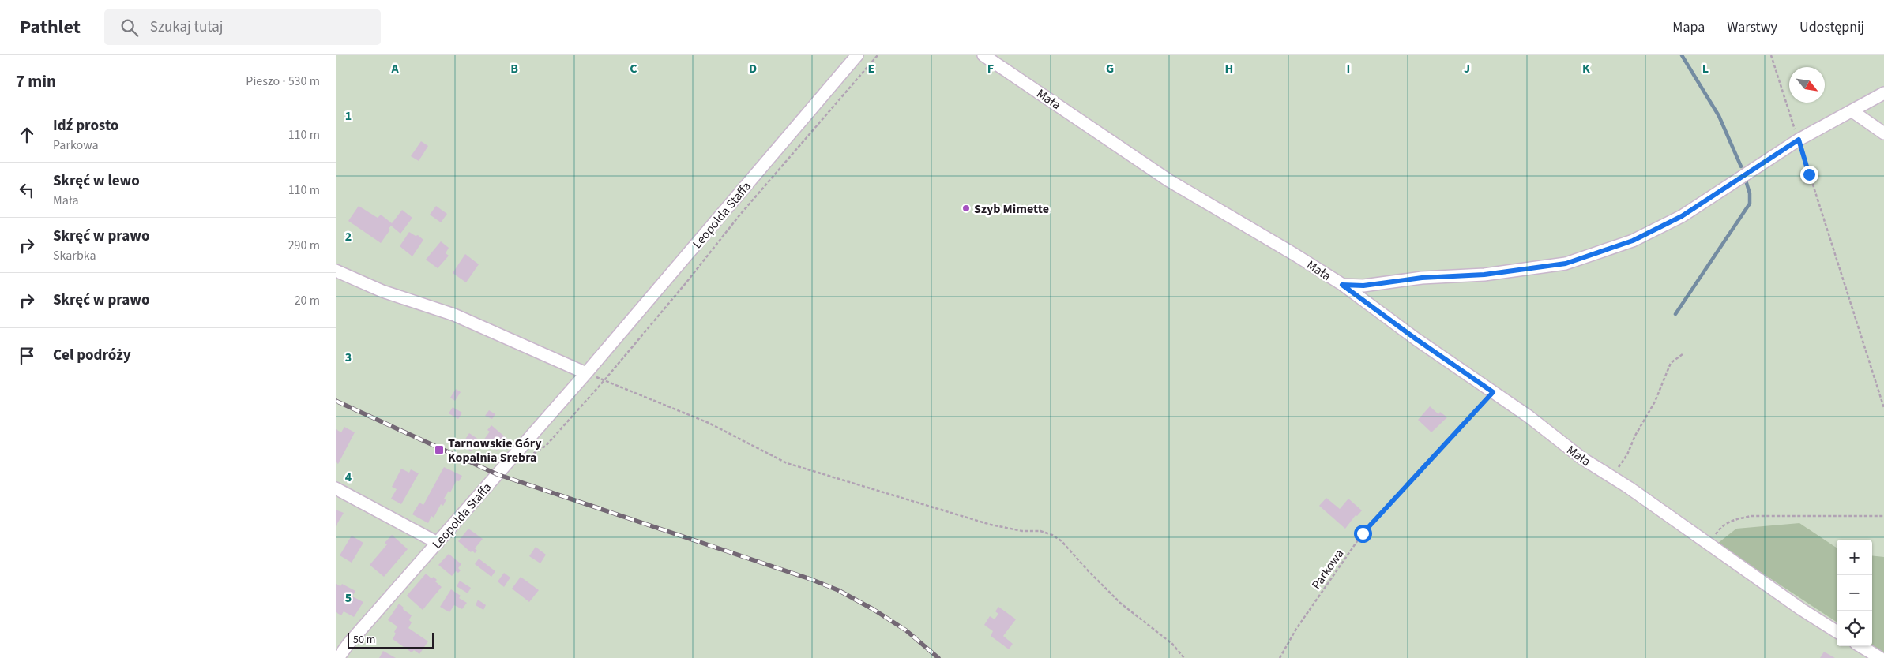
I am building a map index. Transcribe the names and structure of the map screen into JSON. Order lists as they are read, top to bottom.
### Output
{
  "streets": {
    "street": ["Mała", "Leopolda Staffa"],
    "path": ["Parkowa"]
  },
  "crossings": [
    ["Mała", "Parkowa"]
  ],
  "places": {
    "other": ["Szyb Mimette"],
    "transit": ["Tarnowskie Góry Kopalnia Srebra"]
  },
  "scale_bar": "50 m",
  "north": "bottom right",
  "page": {
    "header": "Pathlet",
    "search": "Szukaj tutaj",
    "nav": ["Mapa", "Warstwy", "Udostępnij"],
    "heading": ["7 min", "Pieszo · 530 m"],
    "list": [
      ["Idź prosto", "Parkowa", "110 m"],
      ["Skręć w lewo", "Mała", "110 m"],
      ["Skręć w prawo", "Skarbka", "290 m"],
      ["Skręć w prawo", "20 m"],
      "Cel podróży"
    ],
    "map_buttons": ["+", "−"],
    "scale": "50 m"
  },
  "grid": {
    "columns": [
      "A",
      "B",
      "C",
      "D",
      "E",
      "F",
      "G",
      "H",
      "I",
      "J",
      "K",
      "L"
    ],
    "rows": [
      "1",
      "2",
      "3",
      "4",
      "5"
    ]
  }
}
